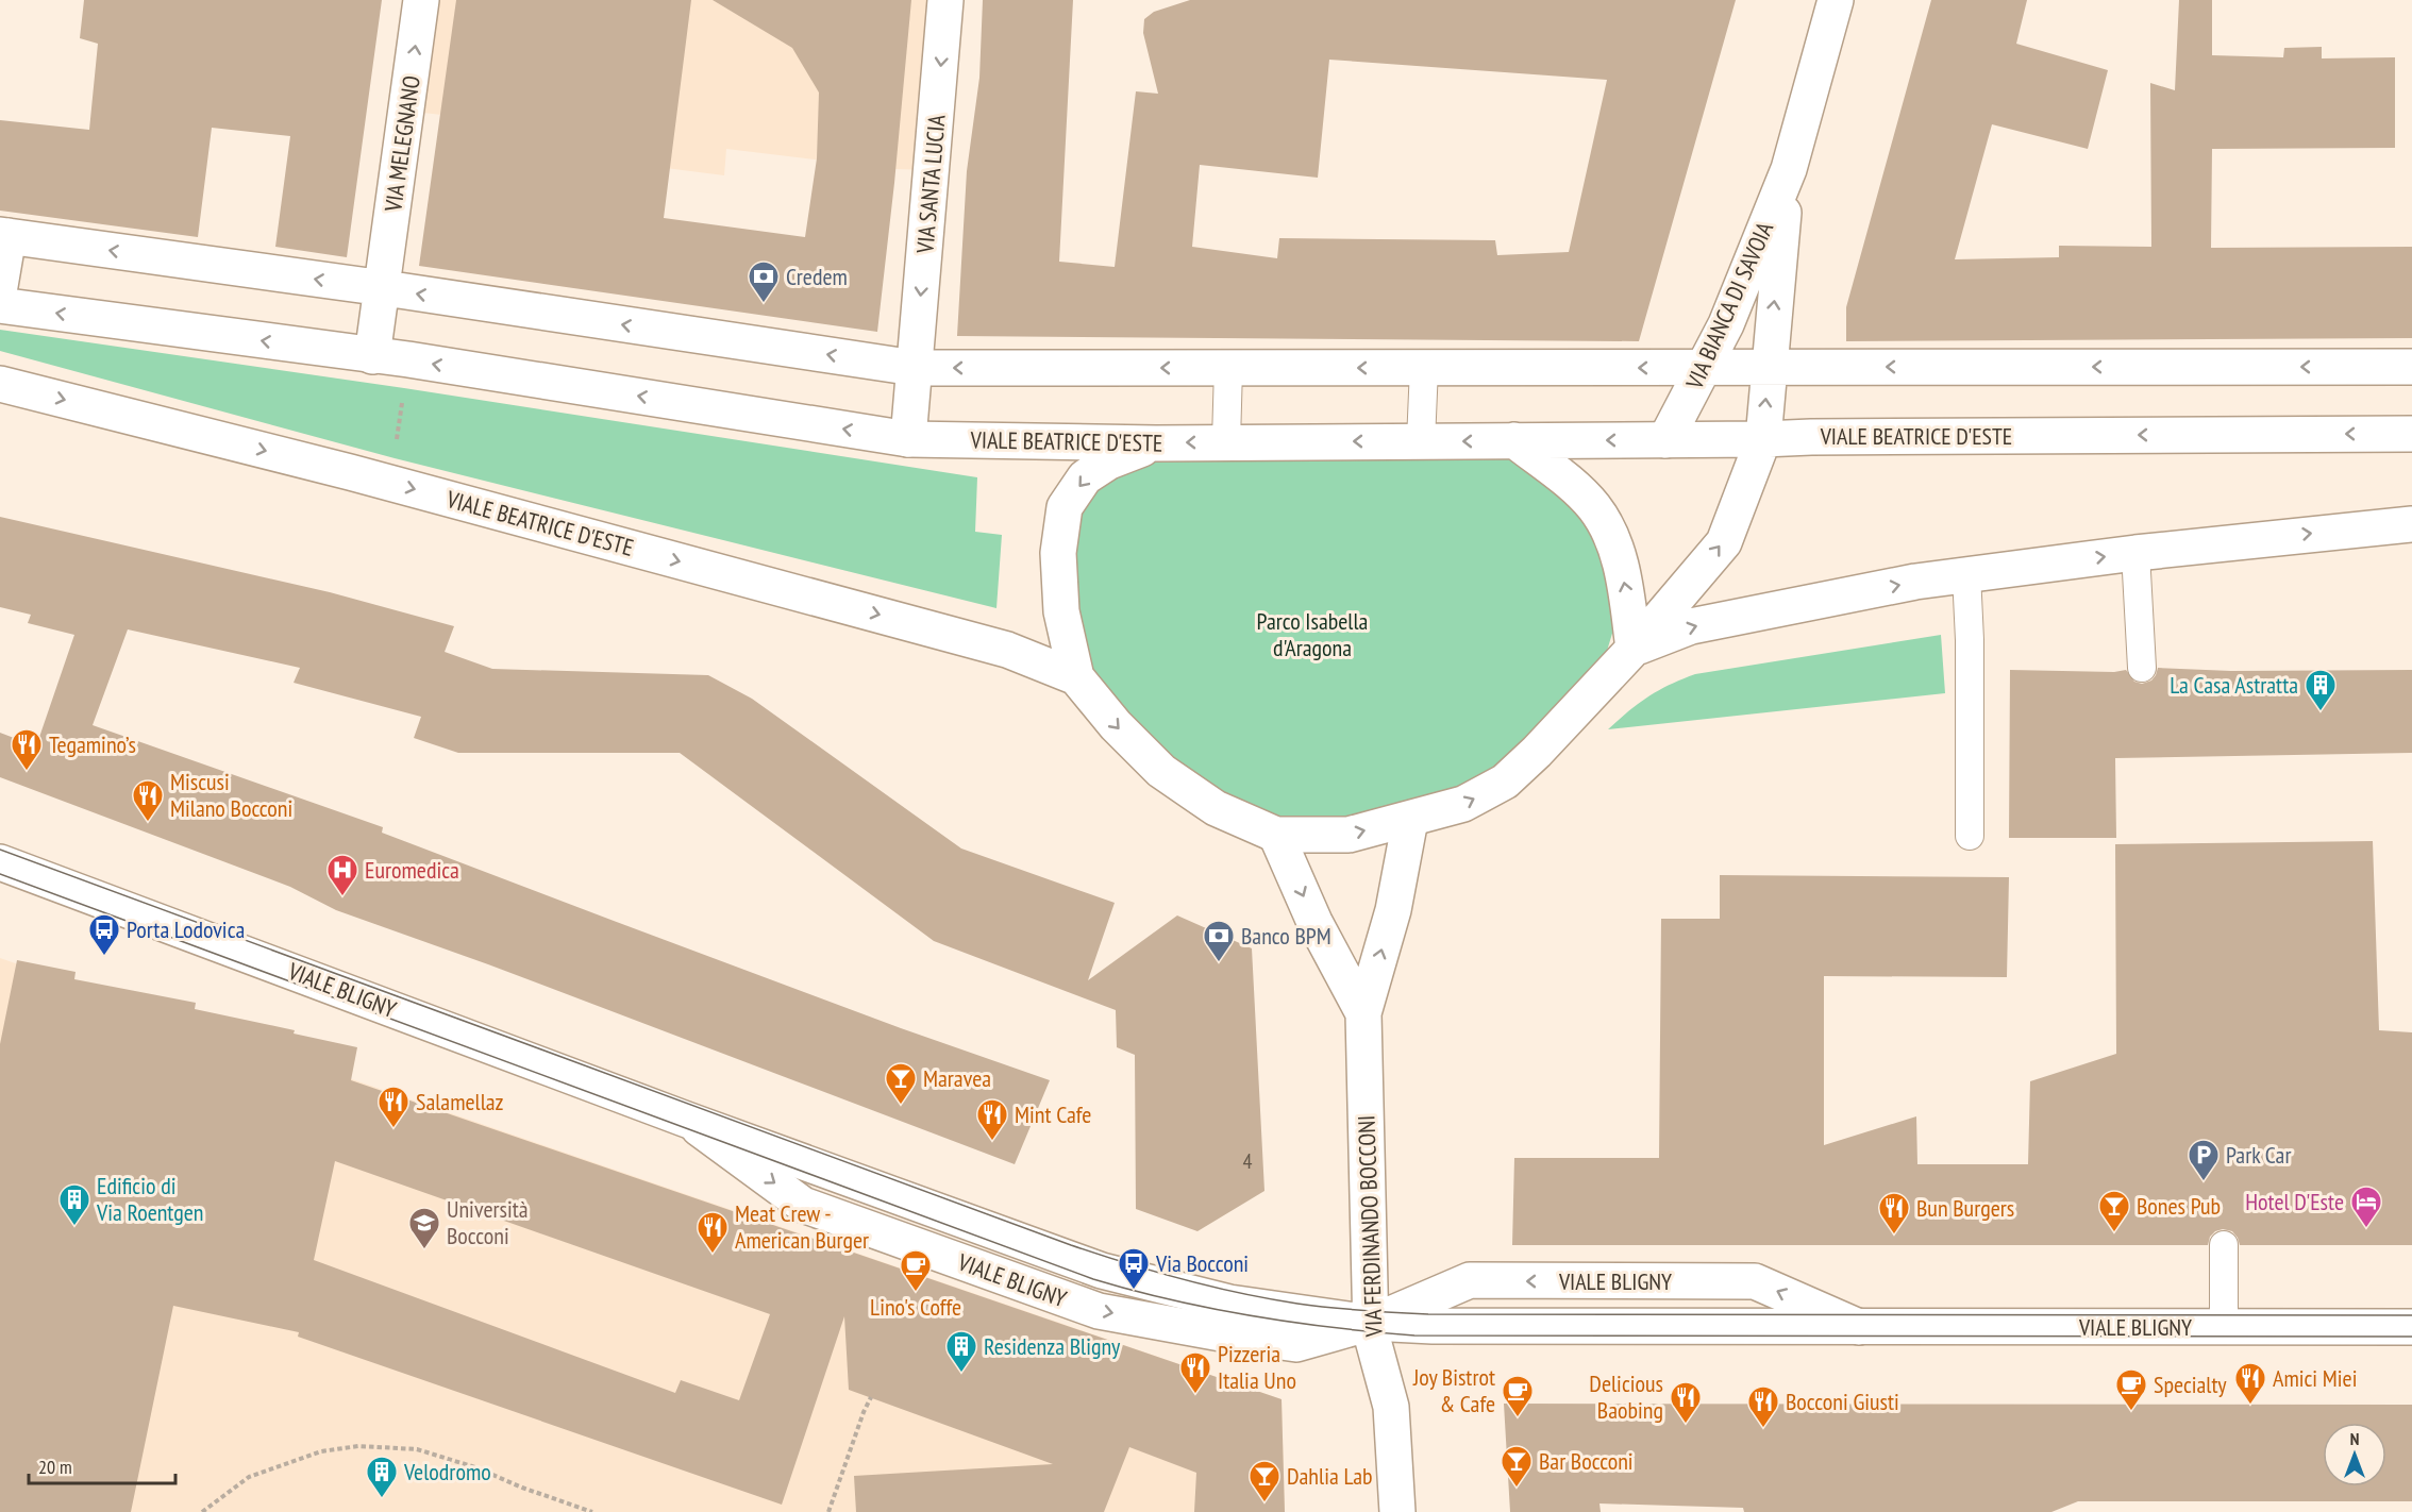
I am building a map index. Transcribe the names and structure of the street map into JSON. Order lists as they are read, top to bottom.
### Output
{
  "streets": {
    "street": [
      "VIA MELEGNANO",
      "VIA SANTA LUCIA",
      "VIA BIANCA DI SAVOIA",
      "VIALE BEATRICE D'ESTE",
      "VIALE BLIGNY",
      "VIA FERDINANDO BOCCONI"
    ]
  },
  "crossings": [
    ["VIA BIANCA DI SAVOIA", "VIALE BEATRICE D'ESTE"],
    ["VIA BIANCA DI SAVOIA", "VIA FERDINANDO BOCCONI"],
    ["VIALE BLIGNY", "VIA FERDINANDO BOCCONI"]
  ],
  "one_way": ["VIA MELEGNANO", "VIA SANTA LUCIA"],
  "parks": ["Parco Isabella d'Aragona"],
  "places": {
    "bank": ["Credem", "Banco BPM"],
    "building": [
      "La Casa Astratta",
      "Edificio di Via Roentgen",
      "Residenza Bligny",
      "Velodromo"
    ],
    "restaurant": [
      "Tegamino’s",
      "Miscusi Milano Bocconi",
      "Salamellaz",
      "Mint Cafe",
      "Bun Burgers",
      "Meat Crew - American Burger",
      "Pizzeria Italia Uno",
      "Amici Miei",
      "Delicious Baobing",
      "Bocconi Giusti"
    ],
    "hospital": ["Euromedica"],
    "bus stop": ["Porta Lodovica", "Via Bocconi"],
    "bar": [
      "Maravea",
      "Bones Pub",
      "Bar Bocconi",
      "Dahlia Lab"
    ],
    "parking": ["Park Car"],
    "hotel": ["Hotel D'Este"],
    "school or university": ["Università Bocconi"],
    "cafe": ["Lino's Coffe", "Specialty", "Joy Bistrot & Cafe"]
  },
  "house_numbers": ["4"],
  "scale_bar": "20 m",
  "north": "top"
}
